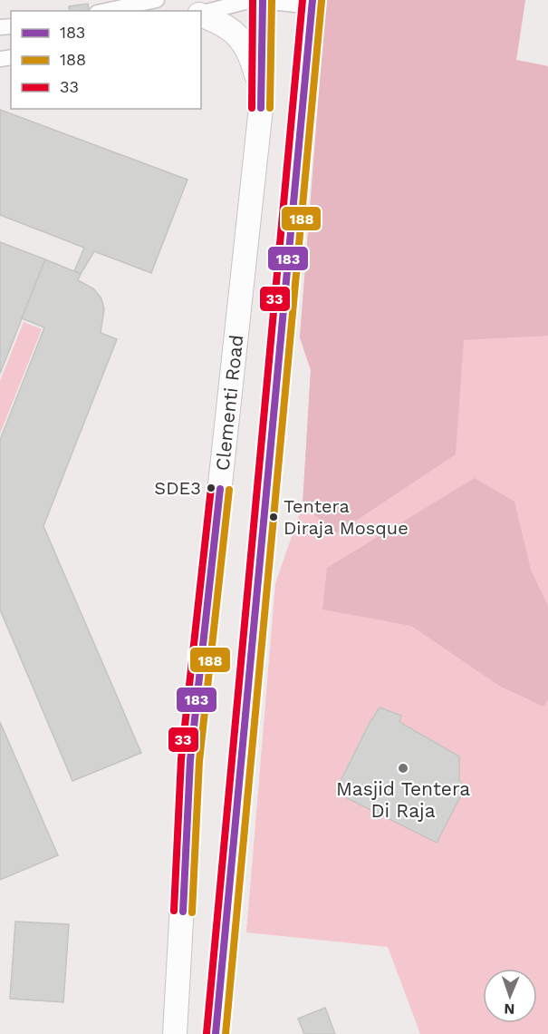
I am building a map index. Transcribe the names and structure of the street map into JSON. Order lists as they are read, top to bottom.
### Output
{
  "streets": {
    "main road": ["Clementi Road"]
  },
  "places": ["SDE3", "Tentera Diraja Mosque", "Masjid Tentera Di Raja"],
  "lines": ["transit line 183", "transit line 188", "transit line 33"],
  "legend": ["183", "188", "33"],
  "north": "bottom"
}
